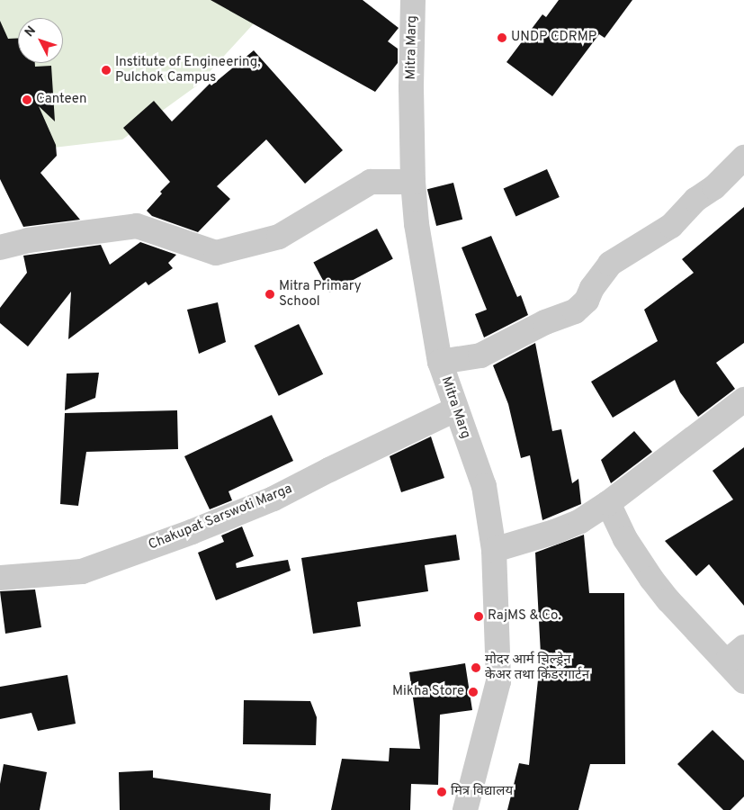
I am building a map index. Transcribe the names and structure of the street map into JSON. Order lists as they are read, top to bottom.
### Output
{
  "streets": {
    "street": ["Mitra Marg", "Chakupat Sarswoti Marga"]
  },
  "crossings": [
    ["Mitra Marg", "Chakupat Sarswoti Marga"]
  ],
  "places": [
    "UNDP CDRMP",
    "Institute of Engineering, Pulchok Campus",
    "Canteen",
    "Mitra Primary School",
    "RajMS & Co.",
    "मोदर आर्म चिल्ड्रेन केअर तथा किंडरगार्टन",
    "Mikha Store",
    "मित्र विद्यालय"
  ],
  "north": "top left"
}
